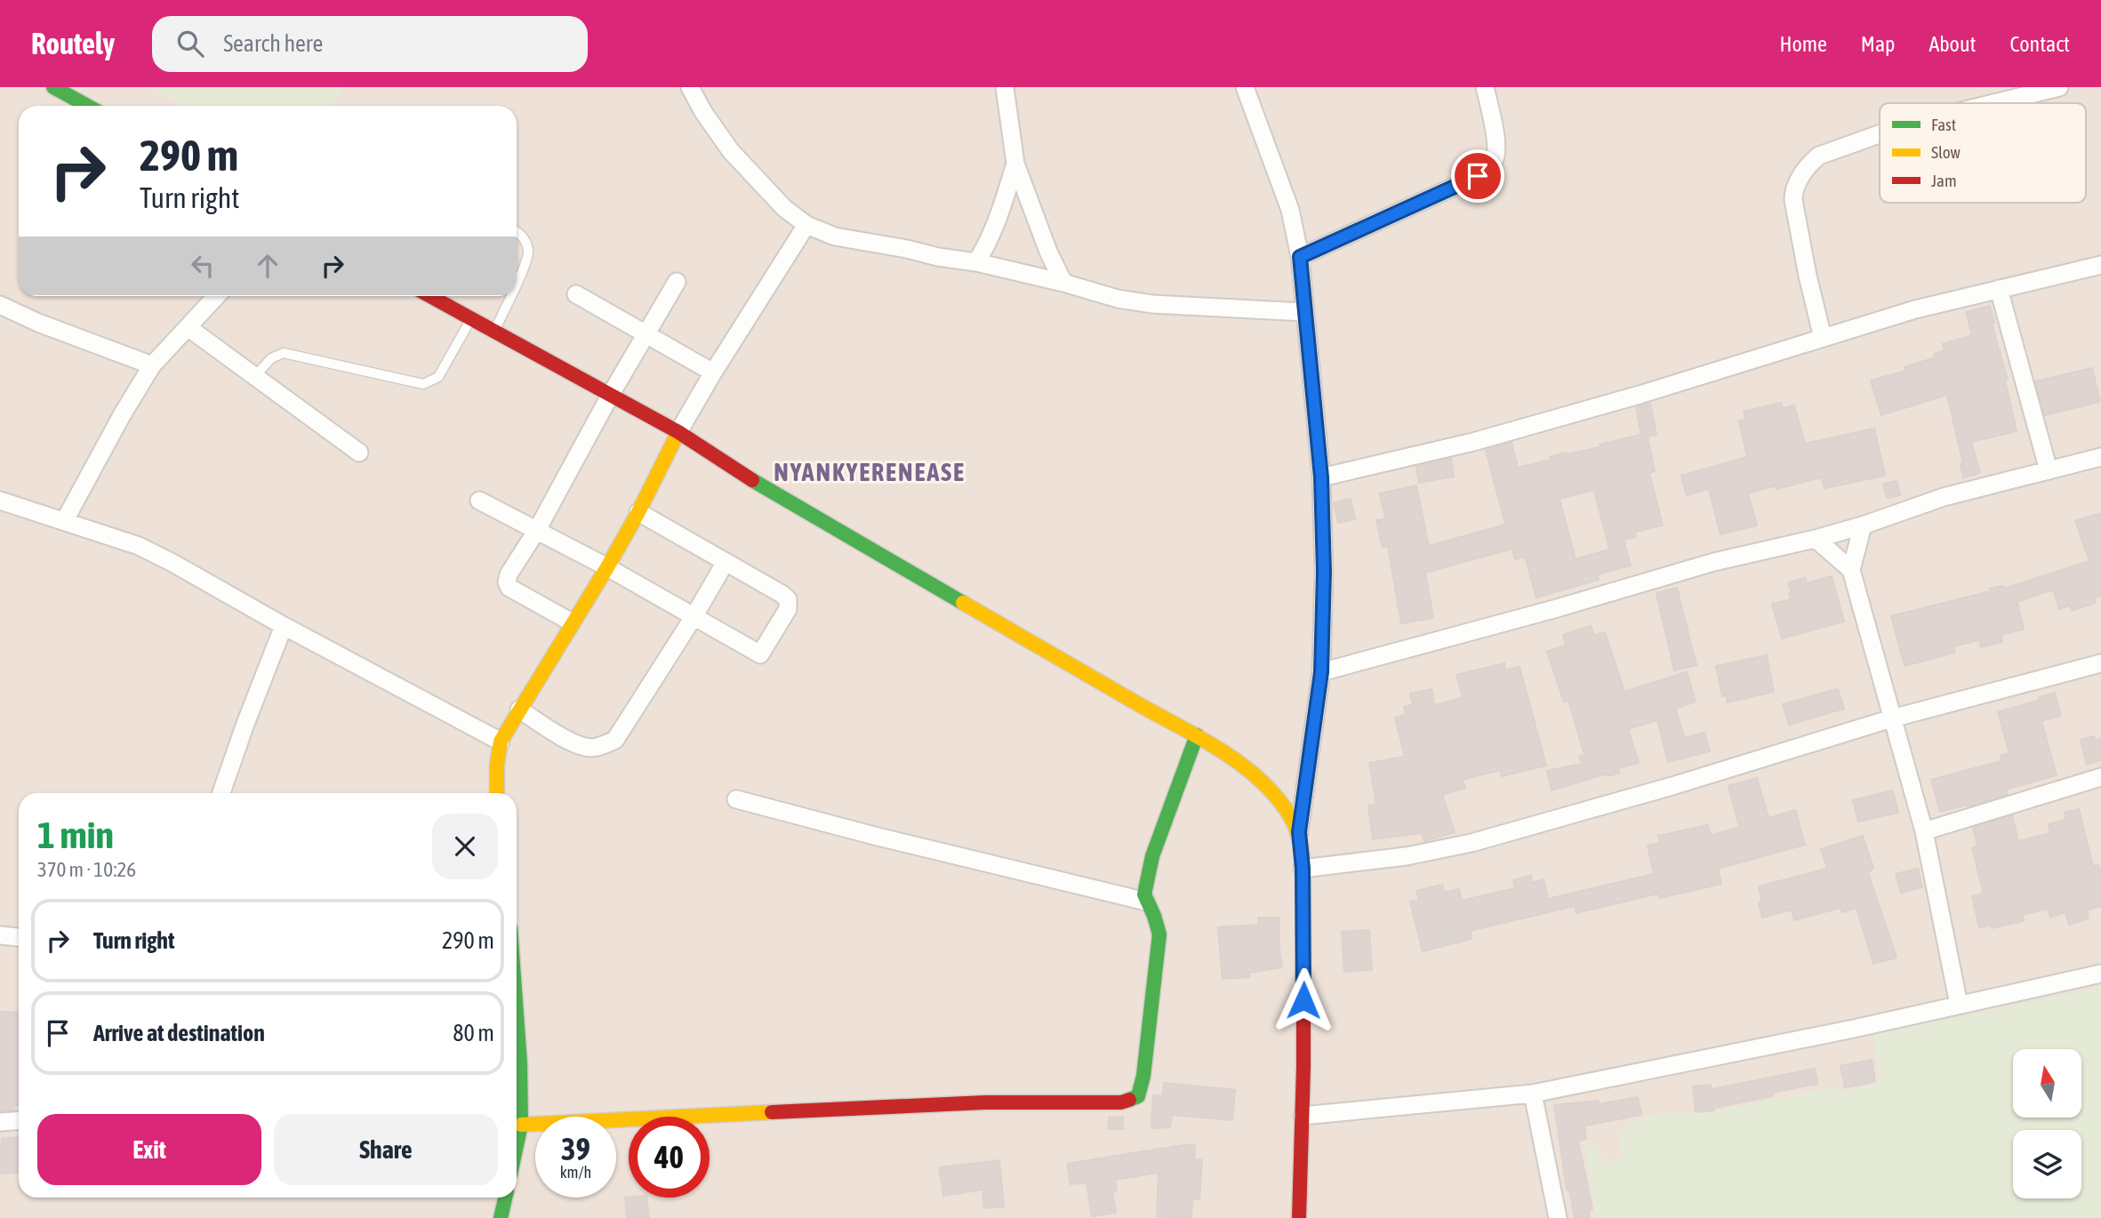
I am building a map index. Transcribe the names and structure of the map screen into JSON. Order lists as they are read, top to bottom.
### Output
{
  "districts": ["NYANKYERENEASE"],
  "legend": ["Fast", "Slow", "Jam"],
  "north": "top",
  "page": {
    "header": "Routely",
    "search": "Search here",
    "nav": [
      "Home",
      "Map",
      "About",
      "Contact"
    ],
    "turn": ["290 m", "Turn right"],
    "heading": ["1 min", "370 m · 10:26"],
    "list": [
      {
        "name": "Turn right",
        "value": "290 m"
      },
      {
        "name": "Arrive at destination",
        "value": "80 m"
      }
    ],
    "buttons": ["Exit", "Share"],
    "speed": "39 km/h",
    "limit": "40"
  }
}
